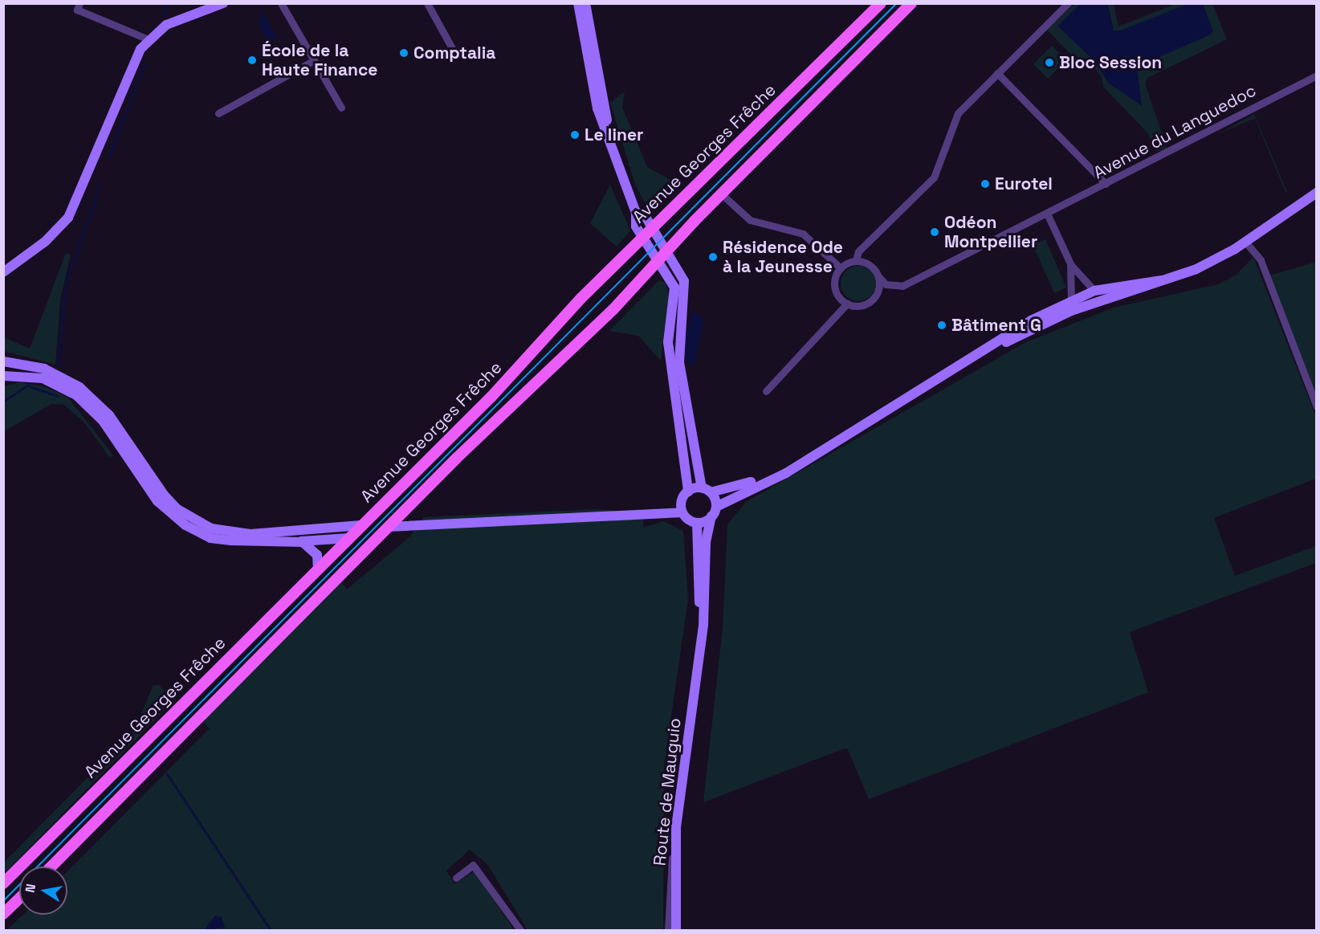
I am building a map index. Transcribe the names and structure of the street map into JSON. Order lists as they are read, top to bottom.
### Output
{
  "streets": {
    "main road": ["Avenue Georges Frêche"],
    "street": ["Avenue du Languedoc", "Route de Mauguio"]
  },
  "places": [
    "Comptalia",
    "École de la Haute Finance",
    "Bloc Session",
    "Le liner",
    "Eurotel",
    "Odéon Montpellier",
    "Résidence Ode à la Jeunesse",
    "Bâtiment G"
  ],
  "north": "left"
}
